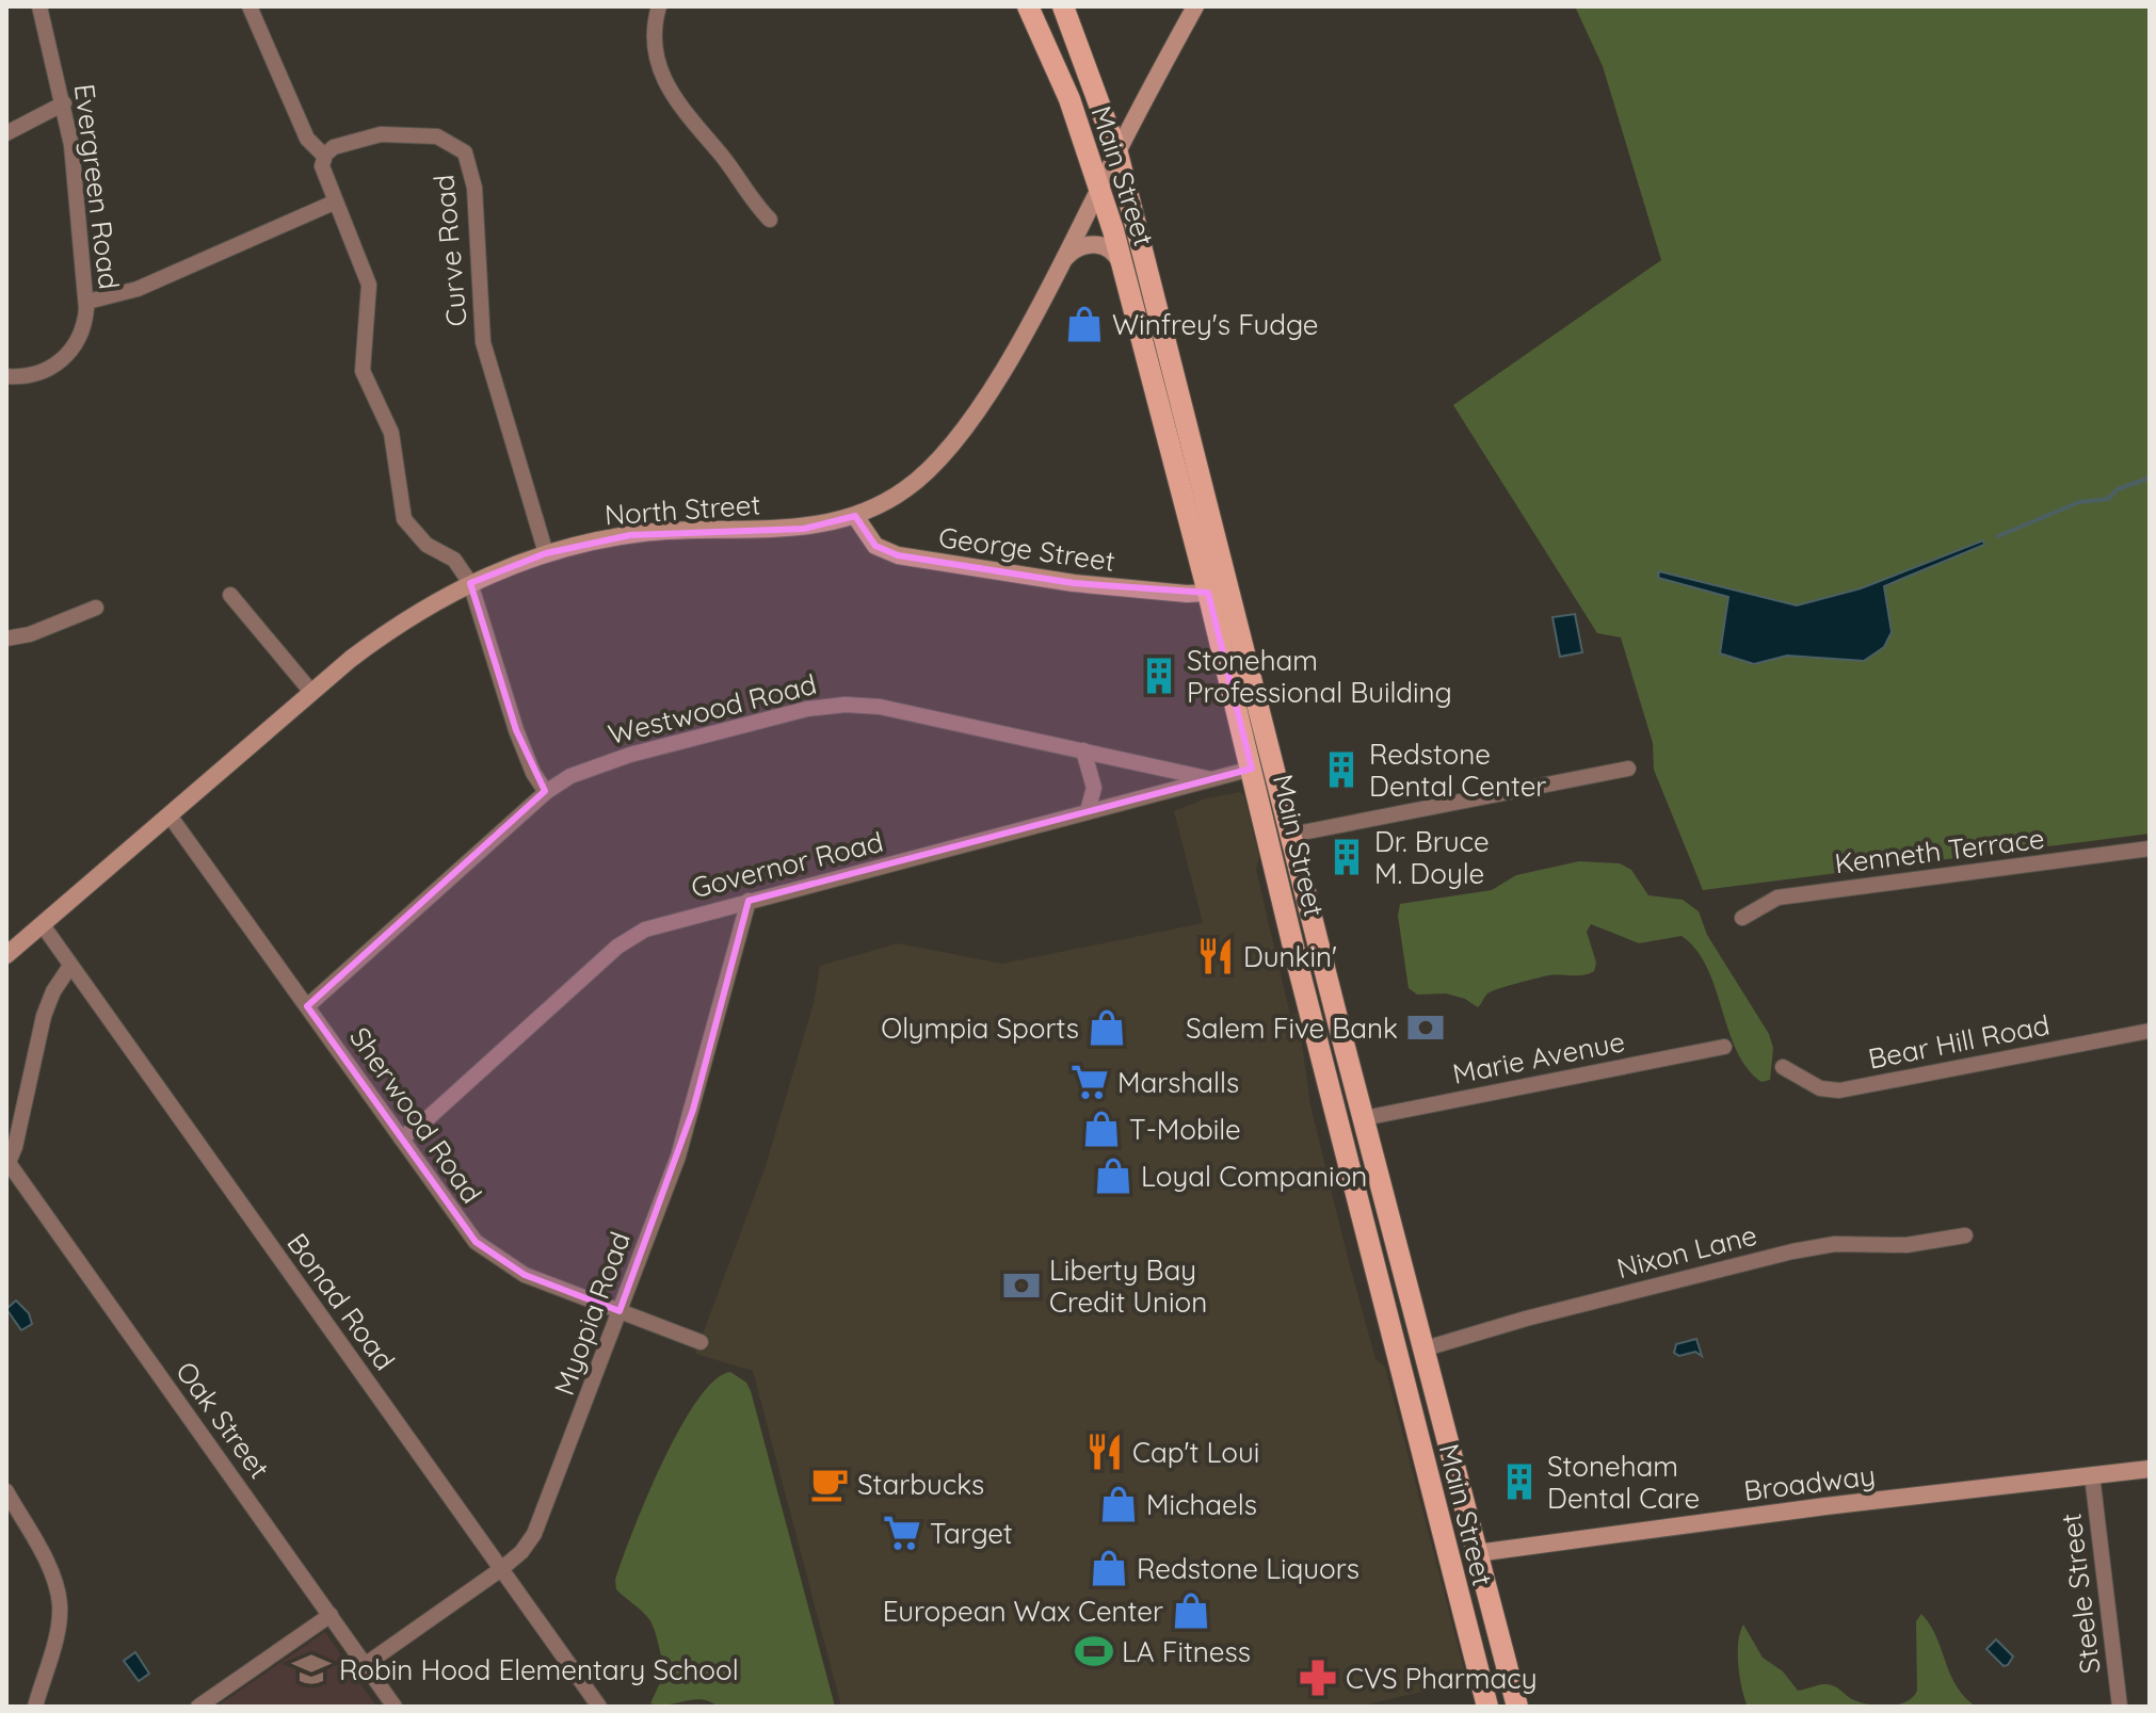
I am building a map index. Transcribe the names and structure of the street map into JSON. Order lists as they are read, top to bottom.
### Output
{
  "streets": {
    "main road": ["Main Street"],
    "street": [
      "Evergreen Road",
      "Curve Road",
      "North Street",
      "George Street",
      "Westwood Road",
      "Kenneth Terrace",
      "Governor Road",
      "Bear Hill Road",
      "Marie Avenue",
      "Sherwood Road",
      "Nixon Lane",
      "Bonad Road",
      "Myopia Road",
      "Oak Street",
      "Broadway",
      "Steele Street"
    ]
  },
  "crossings": [
    ["Main Street", "North Street"],
    ["Main Street", "George Street"],
    ["Main Street", "Governor Road"],
    ["Main Street", "Marie Avenue"],
    ["Main Street", "Nixon Lane"],
    ["Main Street", "Broadway"],
    ["Curve Road", "North Street"],
    ["North Street", "George Street"],
    ["North Street", "Sherwood Road"],
    ["North Street", "Bonad Road"],
    ["Westwood Road", "Governor Road"],
    ["Westwood Road", "Sherwood Road"],
    ["Governor Road", "Sherwood Road"],
    ["Governor Road", "Myopia Road"],
    ["Sherwood Road", "Myopia Road"],
    ["Bonad Road", "Myopia Road"],
    ["Myopia Road", "Oak Street"],
    ["Broadway", "Steele Street"]
  ],
  "places": {
    "shop": [
      "Winfrey's Fudge",
      "Olympia Sports",
      "T-Mobile",
      "Loyal Companion",
      "Michaels",
      "Redstone Liquors",
      "European Wax Center"
    ],
    "building": [
      "Stoneham Professional Building",
      "Redstone Dental Center",
      "Dr. Bruce M. Doyle",
      "Stoneham Dental Care"
    ],
    "restaurant": ["Dunkin'", "Cap't Loui"],
    "bank": ["Salem Five Bank", "Liberty Bay Credit Union"],
    "supermarket": ["Marshalls", "Target"],
    "cafe": ["Starbucks"],
    "sports": ["LA Fitness"],
    "school or university": ["Robin Hood Elementary School"],
    "pharmacy": ["CVS Pharmacy"]
  }
}
